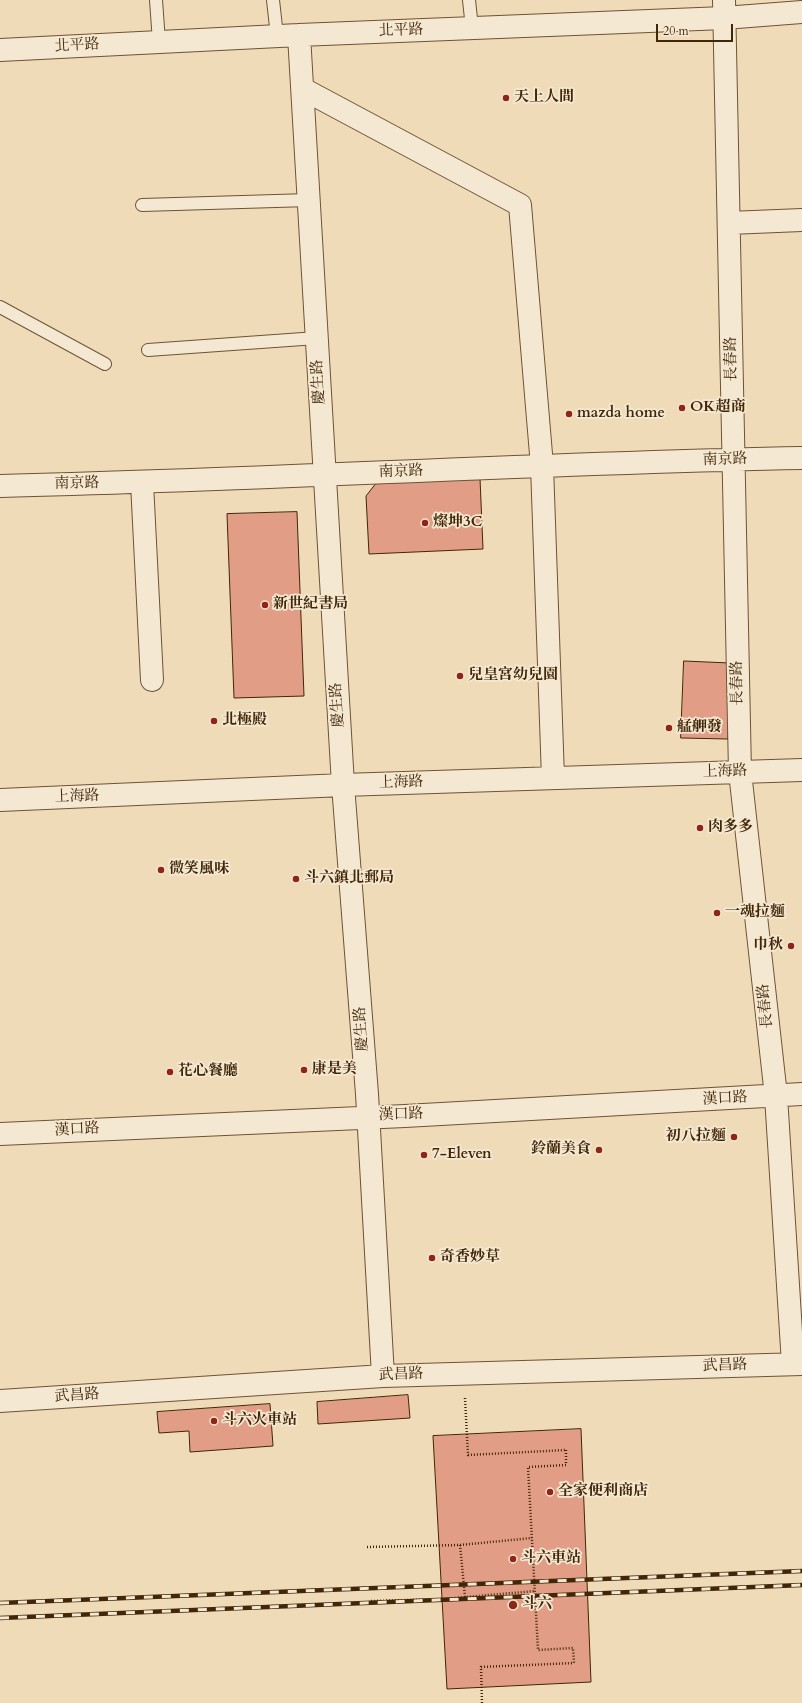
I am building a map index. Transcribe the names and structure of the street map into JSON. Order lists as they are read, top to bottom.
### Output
{
  "streets": {
    "street": [
      "北平路",
      "長春路",
      "慶生路",
      "南京路",
      "上海路",
      "漢口路",
      "武昌路"
    ]
  },
  "crossings": [
    ["北平路", "長春路"],
    ["北平路", "慶生路"],
    ["長春路", "南京路"],
    ["長春路", "上海路"],
    ["長春路", "漢口路"],
    ["長春路", "武昌路"],
    ["慶生路", "南京路"],
    ["慶生路", "上海路"],
    ["慶生路", "漢口路"],
    ["慶生路", "武昌路"]
  ],
  "places": [
    "天上人間",
    "OK超商",
    "mazda home",
    "燦坤3C",
    "新世紀書局",
    "兒皇宮幼兒園",
    "北極殿",
    "艋舺發",
    "肉多多",
    "微笑風味",
    "斗六鎮北郵局",
    "一魂拉麵",
    "巾秋",
    "康是美",
    "花心餐廳",
    "初八拉麵",
    "鈴蘭美食",
    "7-Eleven",
    "奇香妙草",
    "斗六火車站",
    "全家便利商店",
    "斗六車站",
    "斗六"
  ],
  "scale_bar": "20 m"
}
